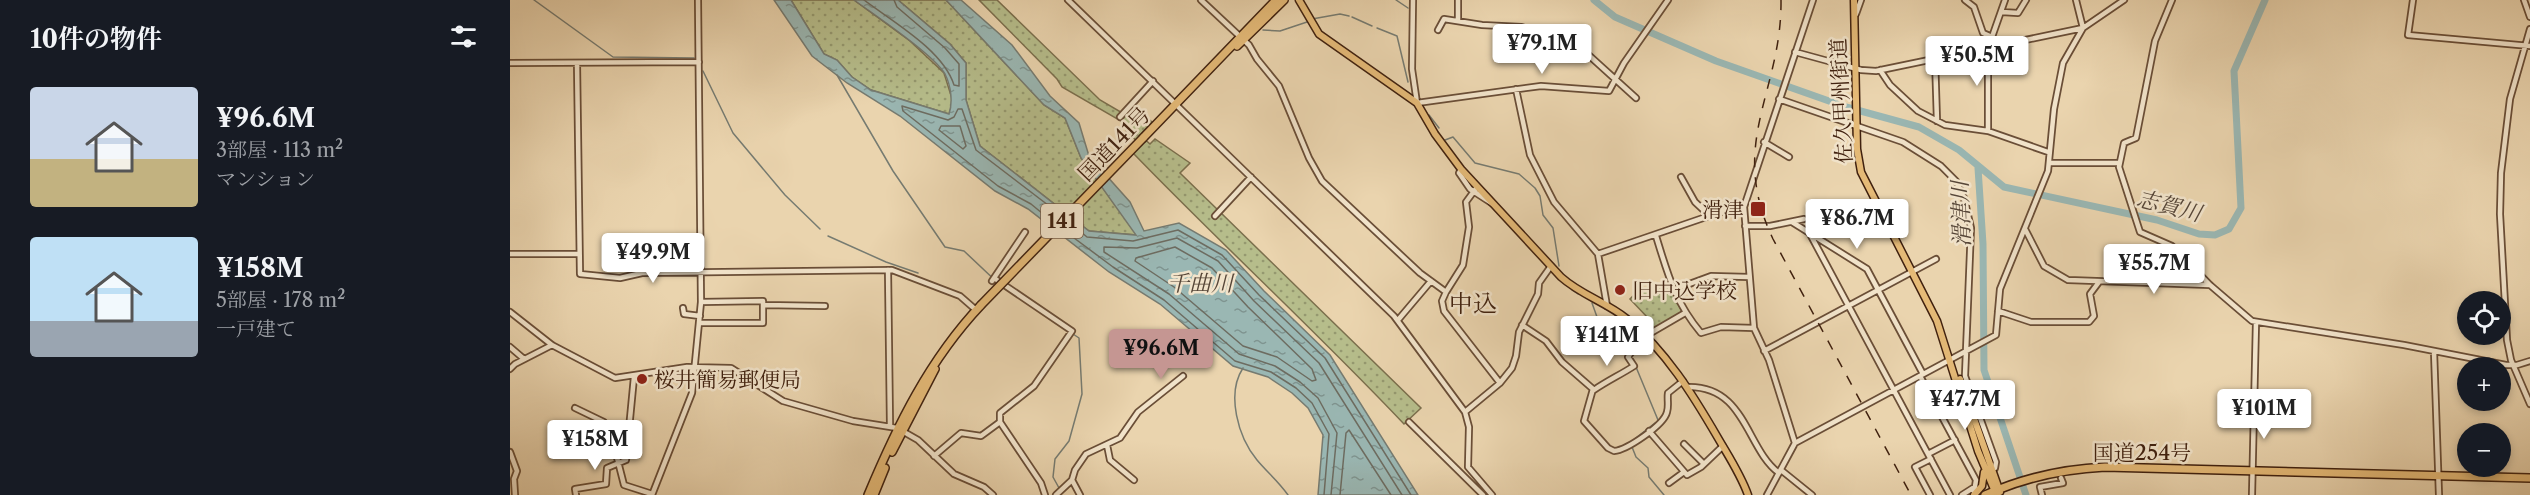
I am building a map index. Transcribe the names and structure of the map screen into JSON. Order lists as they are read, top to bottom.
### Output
{
  "streets": {
    "highway": ["国道141号", "141", "国道254号"],
    "main road": ["佐久甲州街道"]
  },
  "crossings": [
    ["佐久甲州街道", "国道254号"]
  ],
  "districts": ["中込"],
  "water": ["志賀川", "滑津川", "千曲川"],
  "places": {
    "transit": ["滑津"],
    "other": ["旧中込学校", "桜井簡易郵便局"]
  },
  "page": {
    "heading": "10件の物件",
    "price": [
      "¥79.1M",
      "¥50.5M",
      "¥86.7M",
      "¥49.9M",
      "¥55.7M",
      "¥141M",
      "¥96.6M",
      "¥47.7M",
      "¥101M",
      "¥158M"
    ],
    "list": [
      {
        "name": "¥96.6M",
        "note": "3部屋 · 113 m² · マンション"
      },
      {
        "name": "¥158M",
        "note": "5部屋 · 178 m² · 一戸建て"
      }
    ],
    "map_buttons": ["+", "−"]
  }
}
